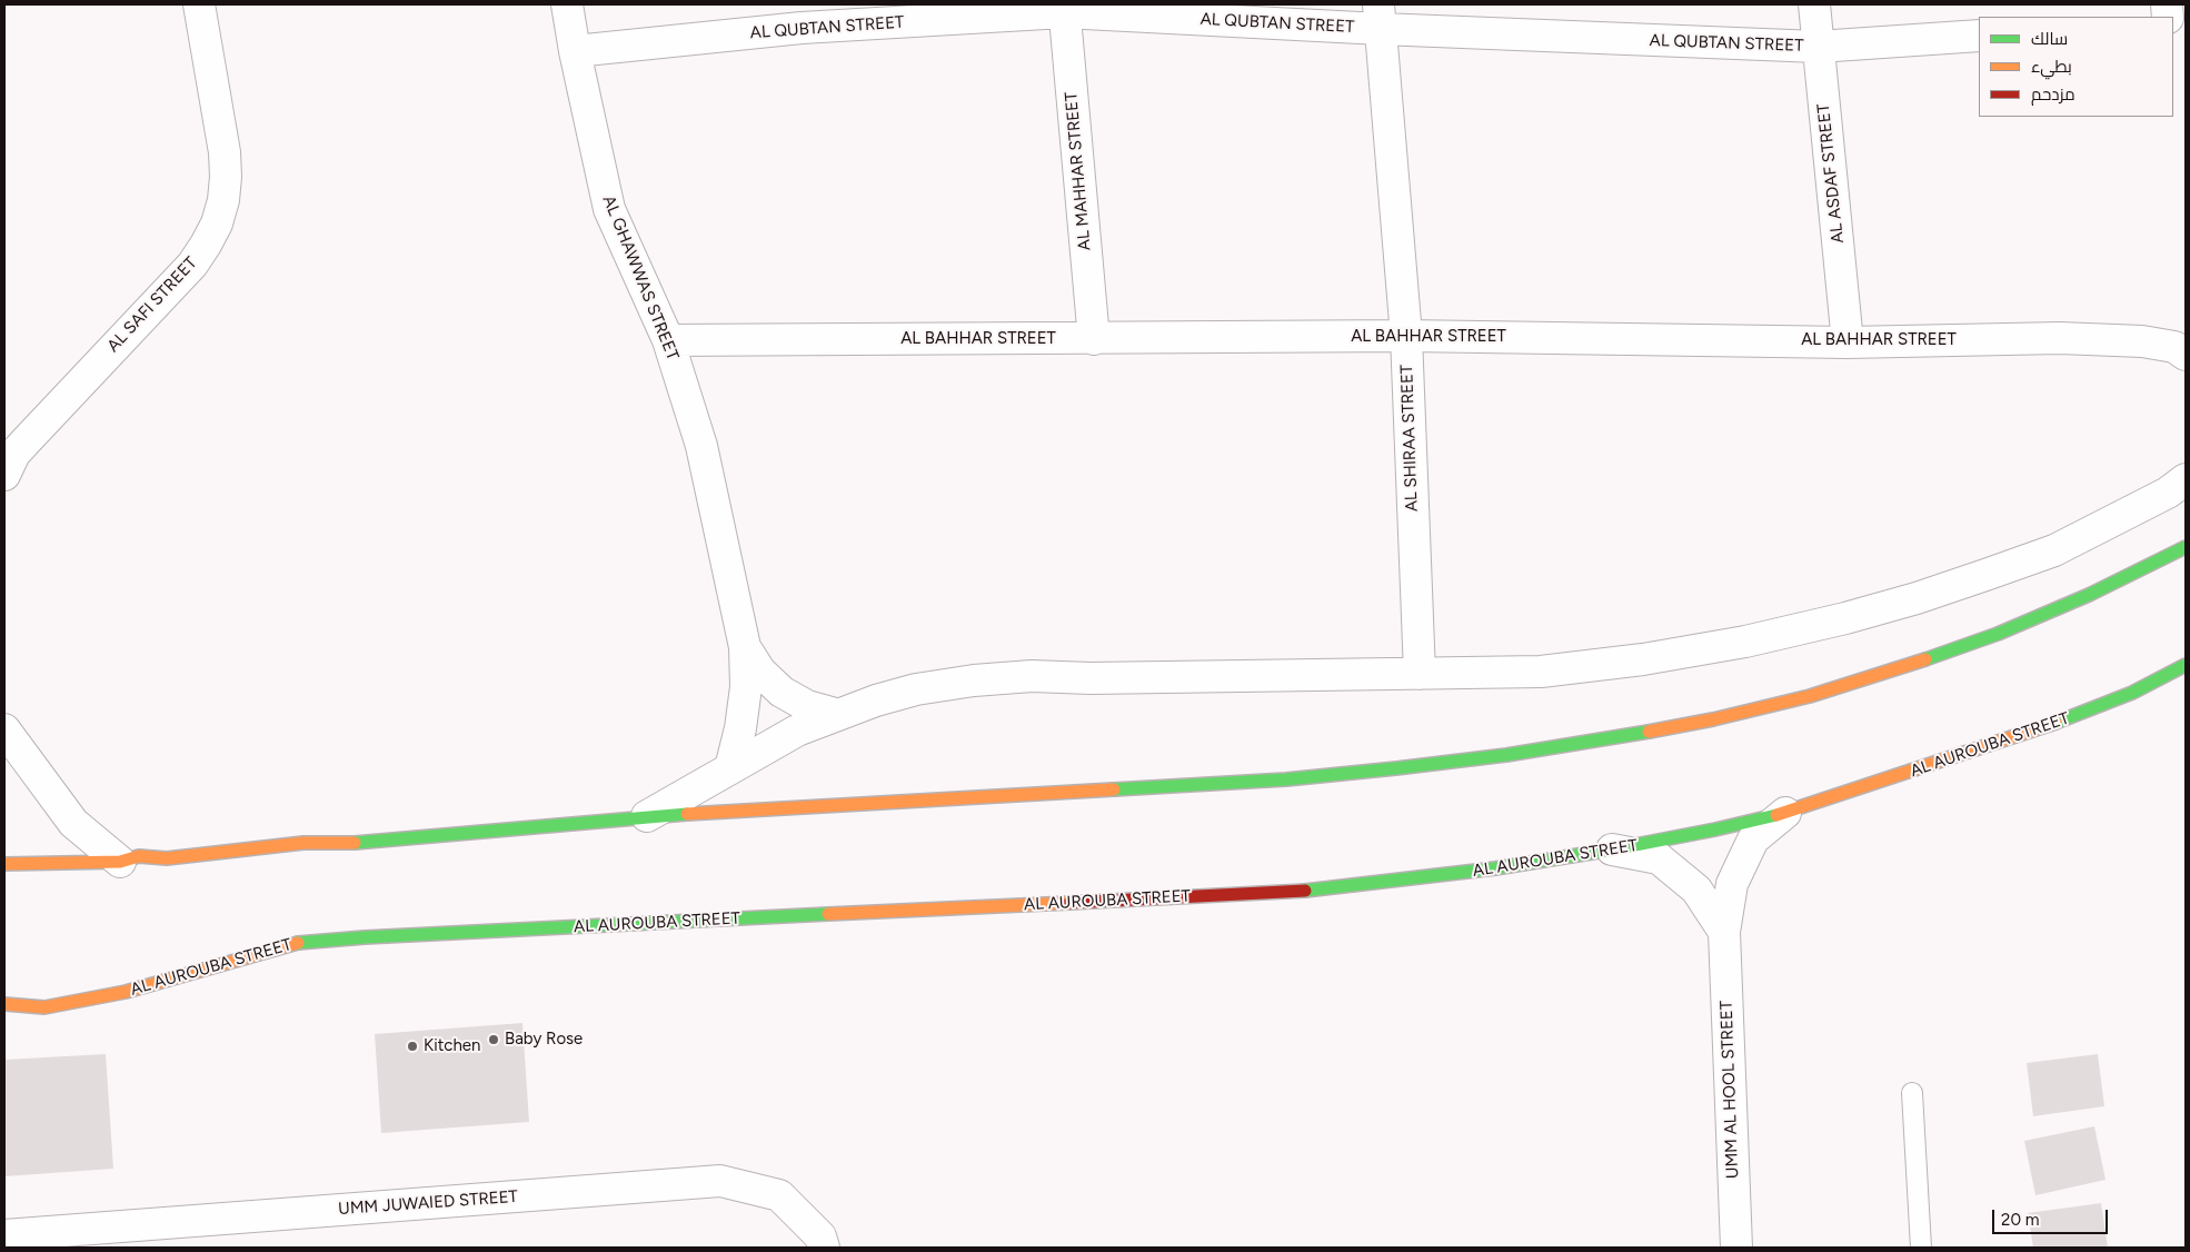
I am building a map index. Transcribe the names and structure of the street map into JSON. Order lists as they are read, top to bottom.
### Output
{
  "streets": {
    "street": [
      "AL QUBTAN STREET",
      "AL MAHHAR STREET",
      "AL ASDAF STREET",
      "AL GHAWWAS STREET",
      "AL SAFI STREET",
      "AL BAHHAR STREET",
      "AL SHIRAA STREET",
      "AL AUROUBA STREET",
      "UMM AL HOOL STREET",
      "UMM JUWAIED STREET"
    ]
  },
  "crossings": [
    ["AL QUBTAN STREET", "AL MAHHAR STREET"],
    ["AL QUBTAN STREET", "AL ASDAF STREET"],
    ["AL QUBTAN STREET", "AL GHAWWAS STREET"],
    ["AL QUBTAN STREET", "AL SHIRAA STREET"],
    ["AL MAHHAR STREET", "AL BAHHAR STREET"],
    ["AL ASDAF STREET", "AL BAHHAR STREET"],
    ["AL GHAWWAS STREET", "AL BAHHAR STREET"],
    ["AL BAHHAR STREET", "AL SHIRAA STREET"],
    ["AL AUROUBA STREET", "UMM AL HOOL STREET"]
  ],
  "places": ["Baby Rose", "Kitchen"],
  "legend": ["سالك", "بطيء", "مزدحم"],
  "scale_bar": "20 m"
}
